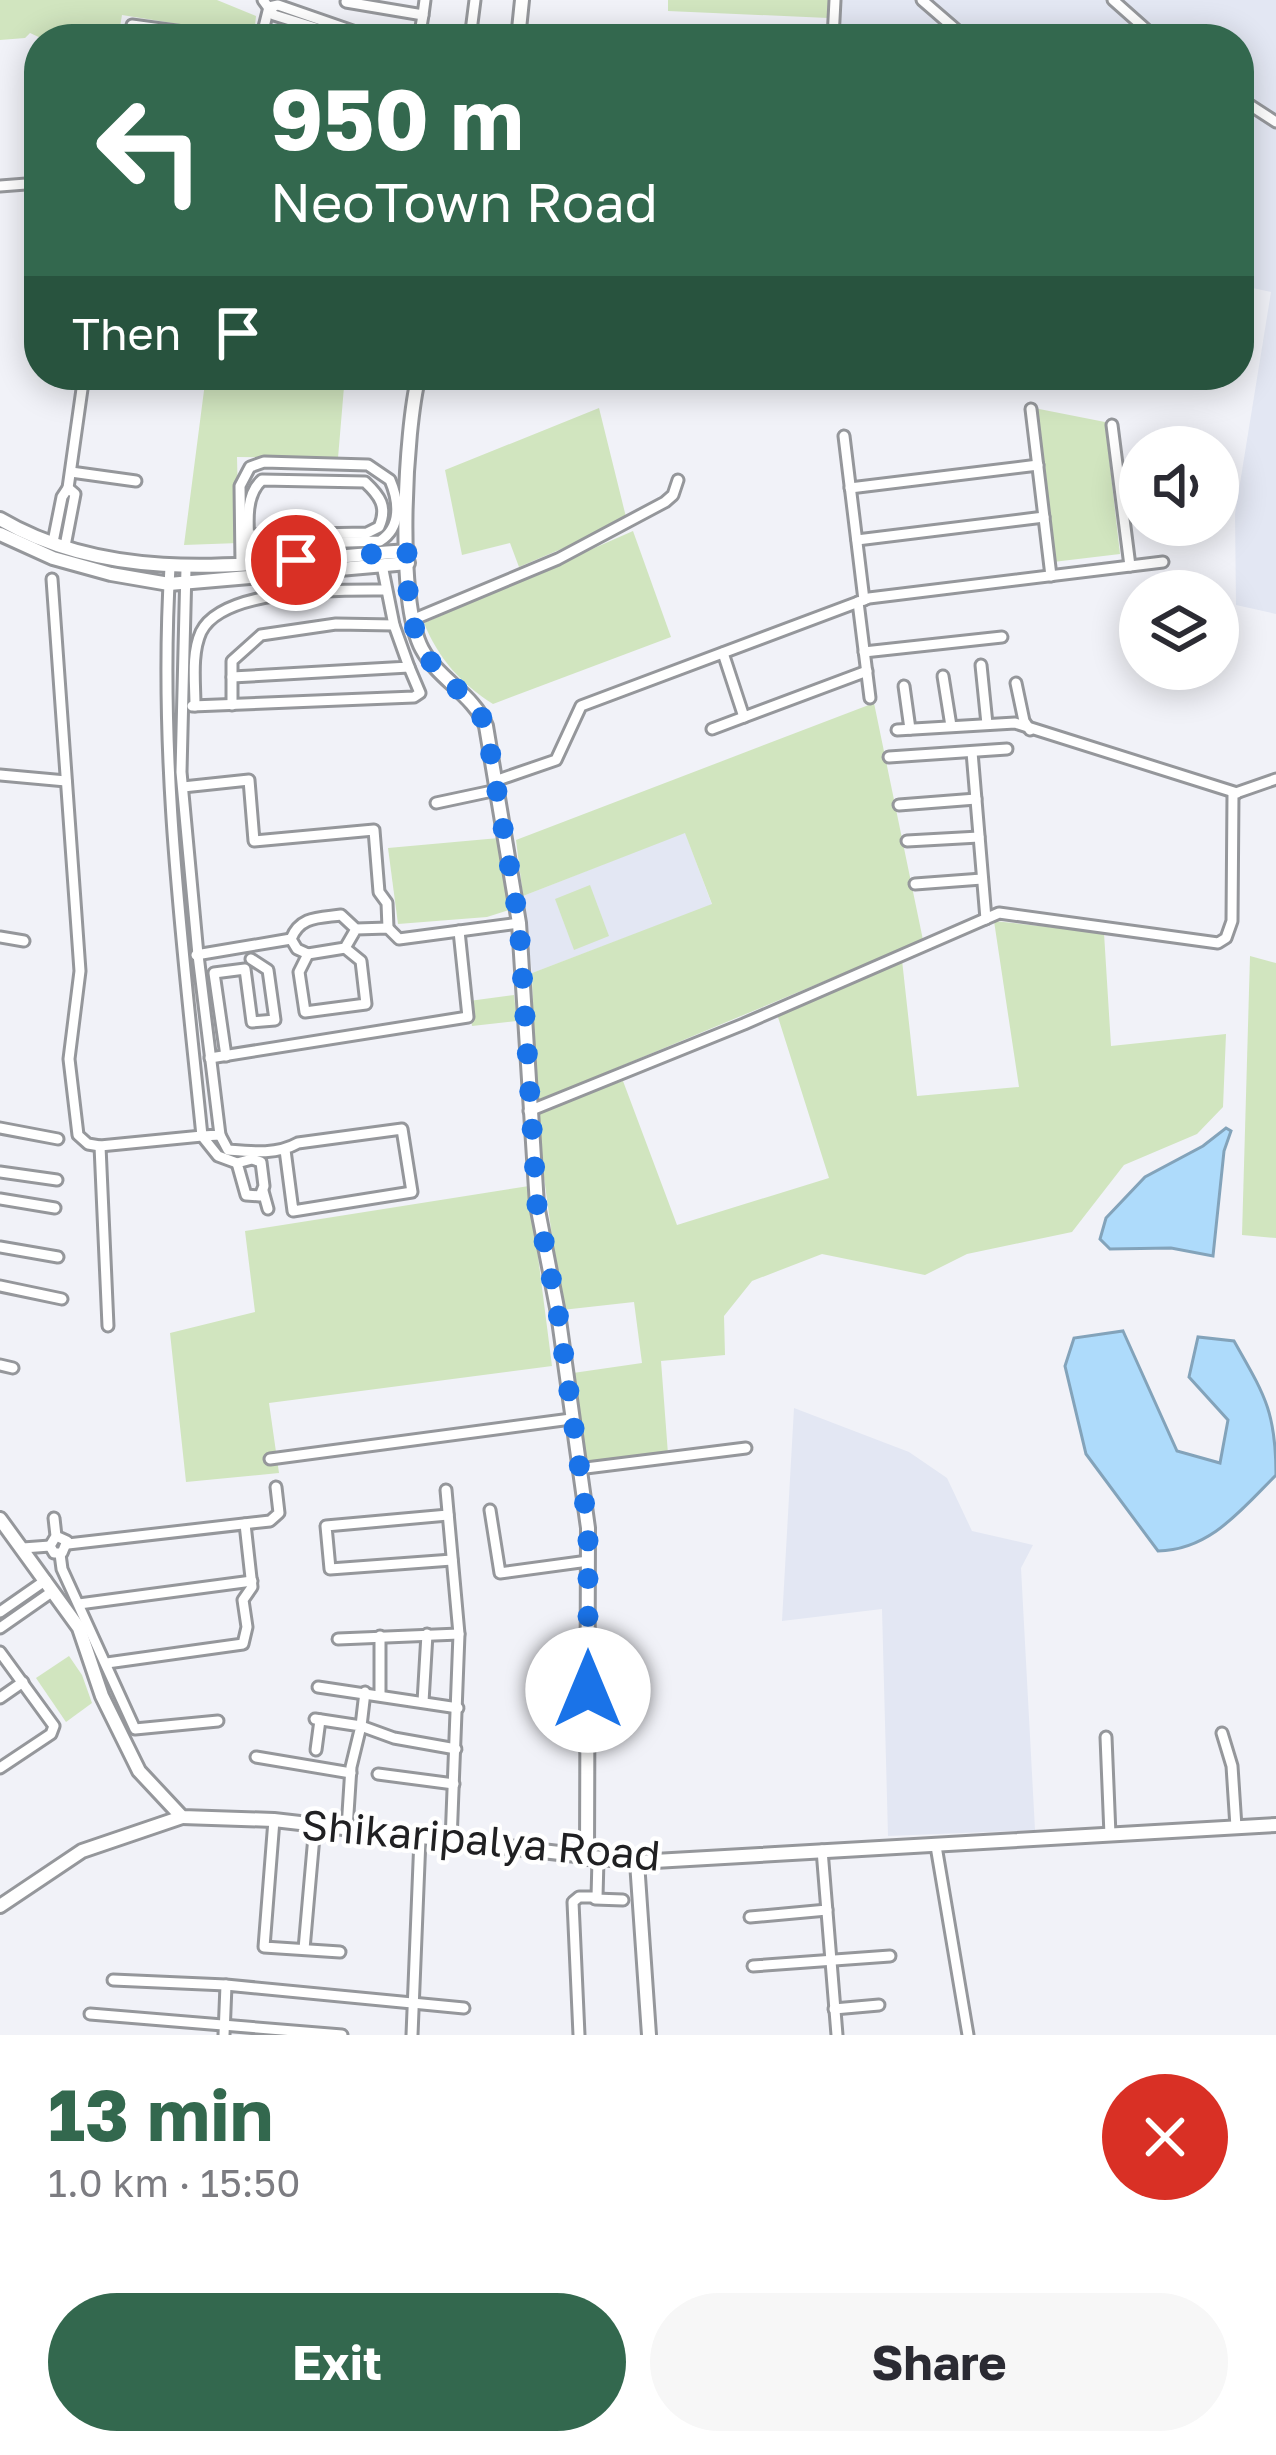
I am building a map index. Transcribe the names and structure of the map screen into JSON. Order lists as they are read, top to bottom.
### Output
{
  "streets": {
    "street": ["Shikaripalya Road"]
  },
  "page": {
    "turn": ["950 m", "NeoTown Road"],
    "then": "Then",
    "heading": ["13 min", "1.0 km · 15:50"],
    "buttons": ["Exit", "Share"]
  }
}
